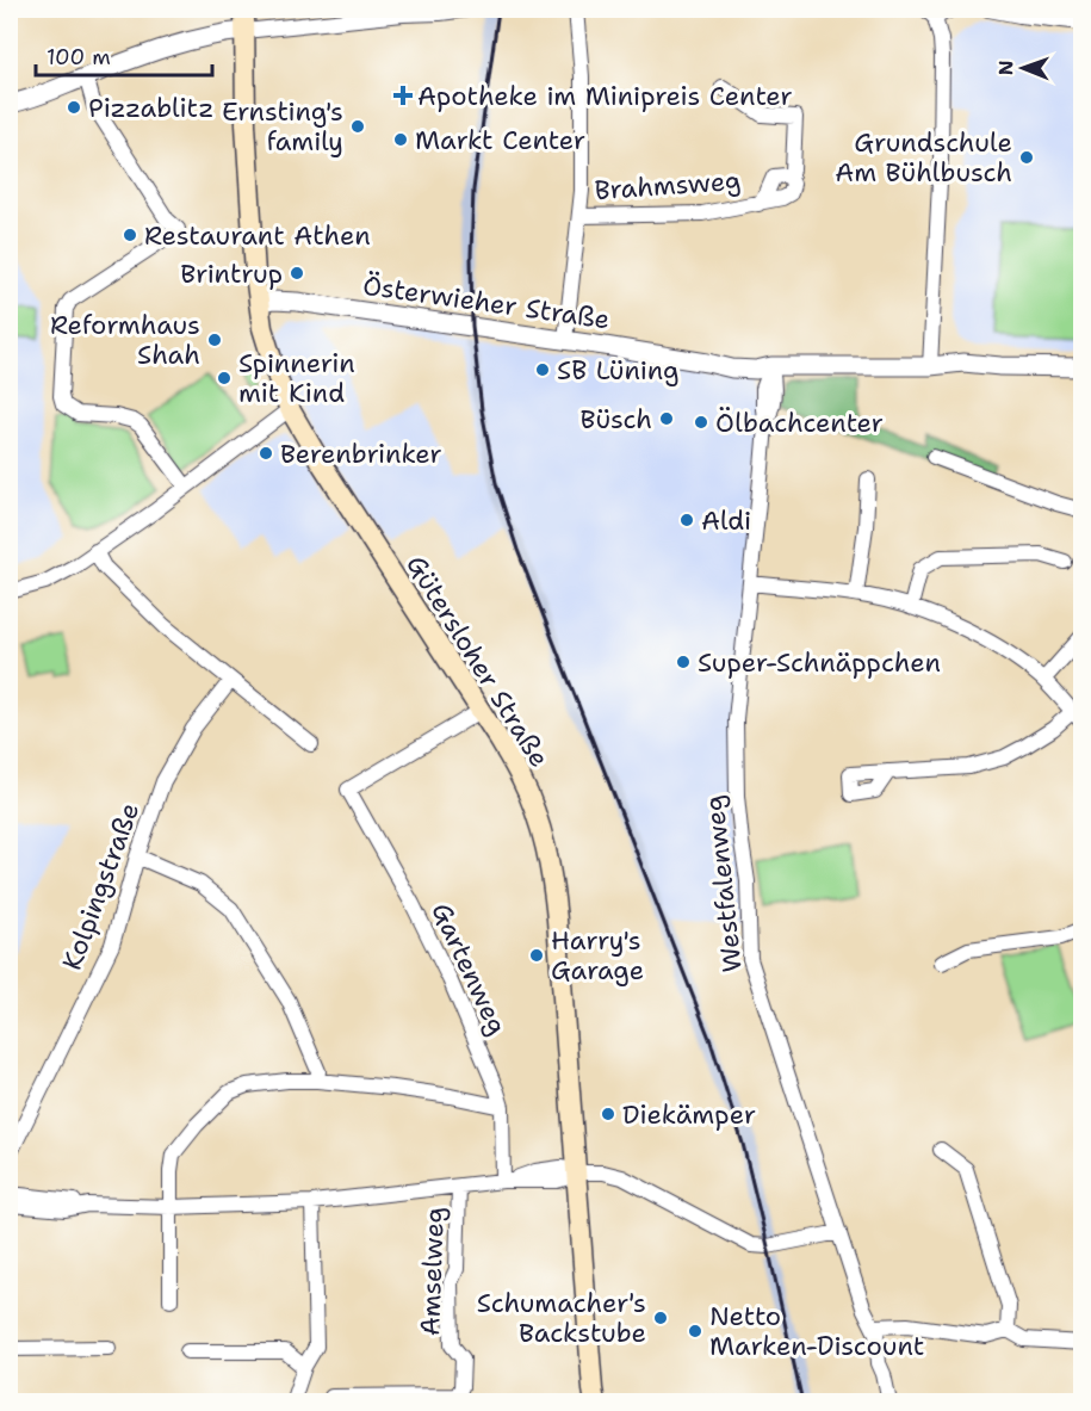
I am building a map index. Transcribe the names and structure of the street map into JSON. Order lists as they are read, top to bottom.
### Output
{
  "streets": {
    "main road": ["Gütersloher Straße"],
    "street": [
      "Brahmsweg",
      "Österwieher Straße",
      "Westfalenweg",
      "Kolpingstraße",
      "Gartenweg",
      "Amselweg"
    ]
  },
  "crossings": [
    ["Österwieher Straße", "Gütersloher Straße"],
    ["Österwieher Straße", "Westfalenweg"],
    ["Gütersloher Straße", "Gartenweg"]
  ],
  "places": {
    "health": ["Apotheke im Minipreis Center"],
    "other": [
      "Pizzablitz",
      "Ernsting's family",
      "Markt Center",
      "Grundschule Am Bühlbusch",
      "Restaurant Athen",
      "Brintrup",
      "Reformhaus Shah",
      "SB Lüning",
      "Spinnerin mit Kind",
      "Büsch",
      "Ölbachcenter",
      "Berenbrinker",
      "Aldi",
      "Super-Schnäppchen",
      "Harry's Garage",
      "Diekämper",
      "Schumacher's Backstube",
      "Netto Marken-Discount"
    ]
  },
  "scale_bar": "100 m",
  "north": "left"
}
